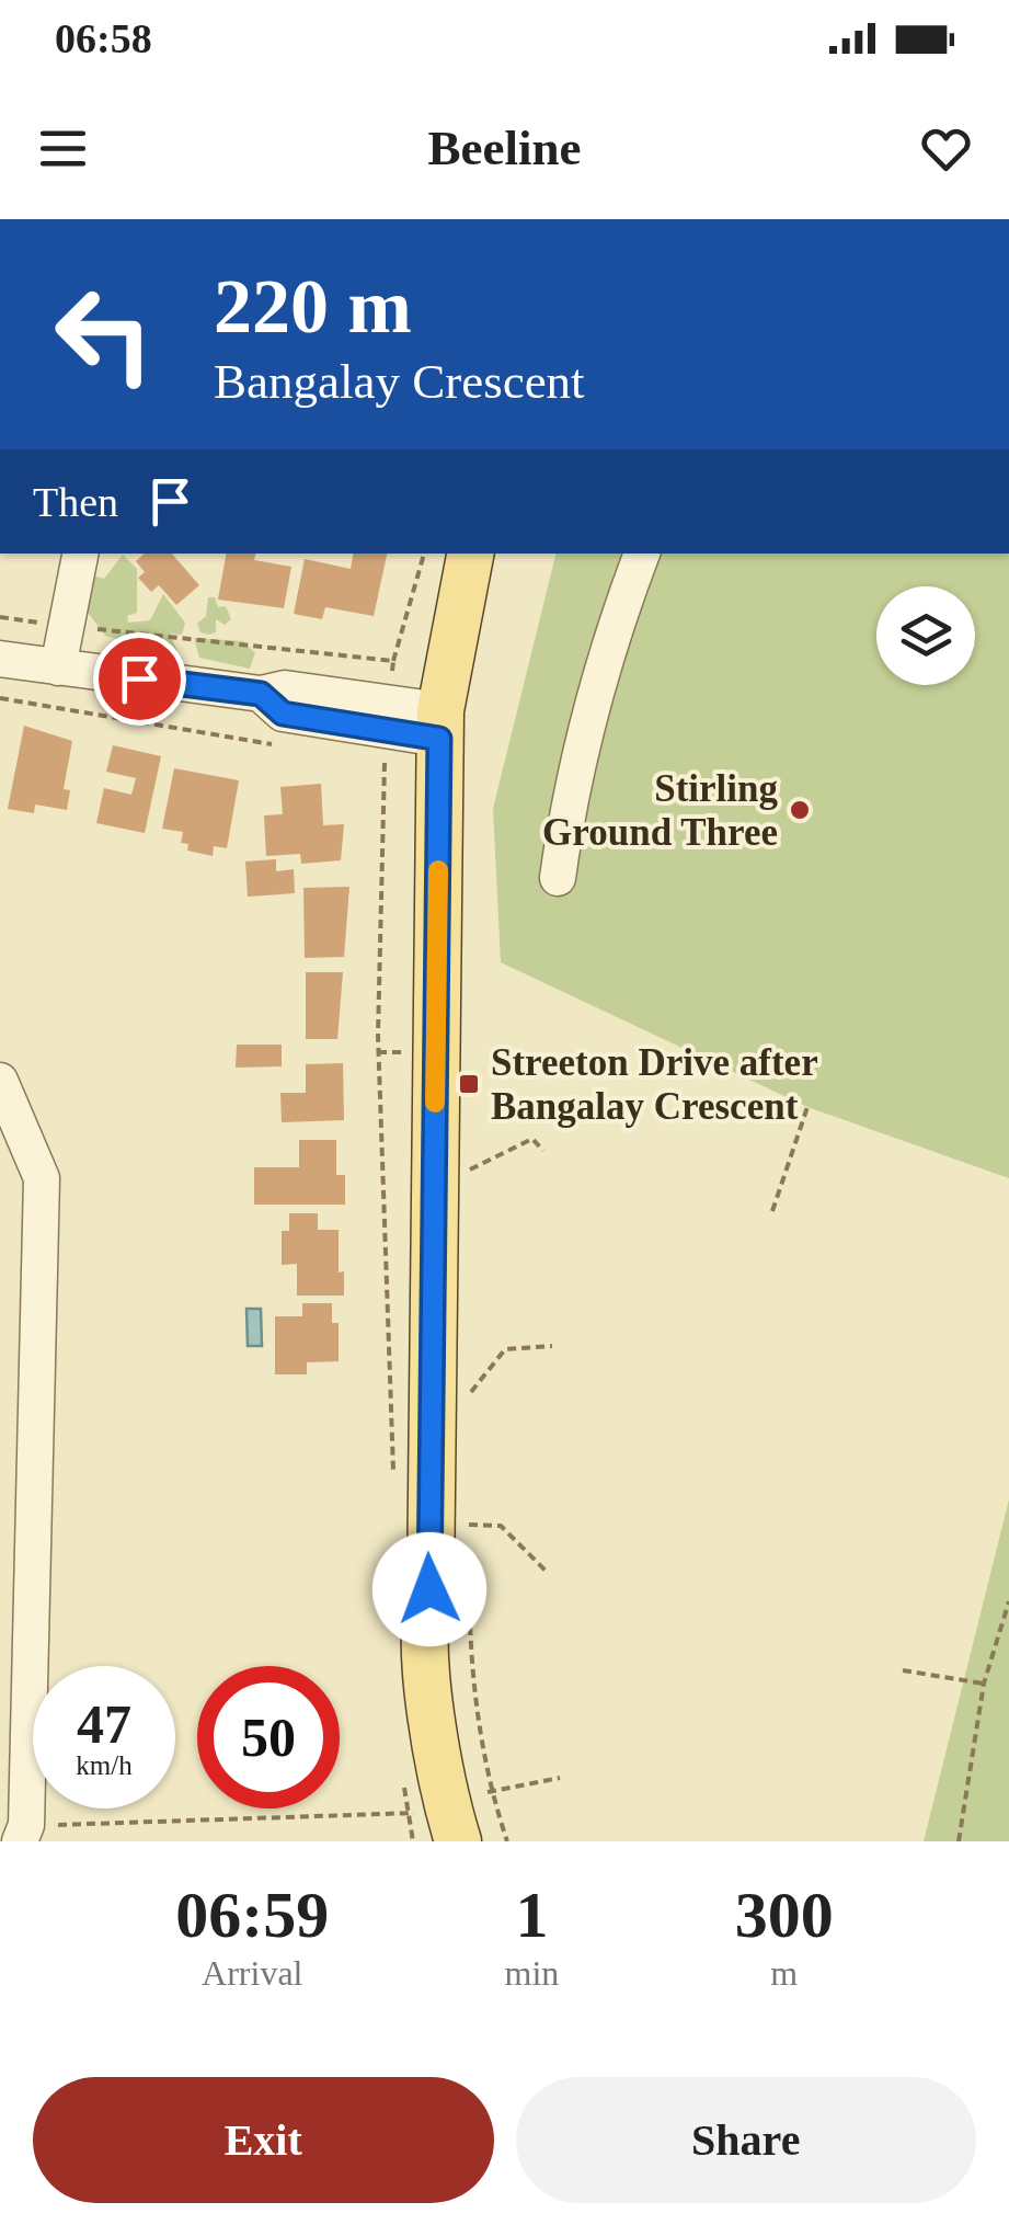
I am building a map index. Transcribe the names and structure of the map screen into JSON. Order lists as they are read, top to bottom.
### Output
{
  "places": {
    "other": ["Stirling Ground Three"],
    "transit": ["Streeton Drive after Bangalay Crescent"]
  },
  "page": {
    "status": "06:58",
    "header": "Beeline",
    "turn": ["220 m", "Bangalay Crescent"],
    "then": "Then",
    "speed": "47 km/h",
    "limit": "50",
    "eta": [
      "06:59",
      "Arrival",
      "1",
      "min",
      "300",
      "m"
    ],
    "buttons": ["Exit", "Share"]
  }
}
